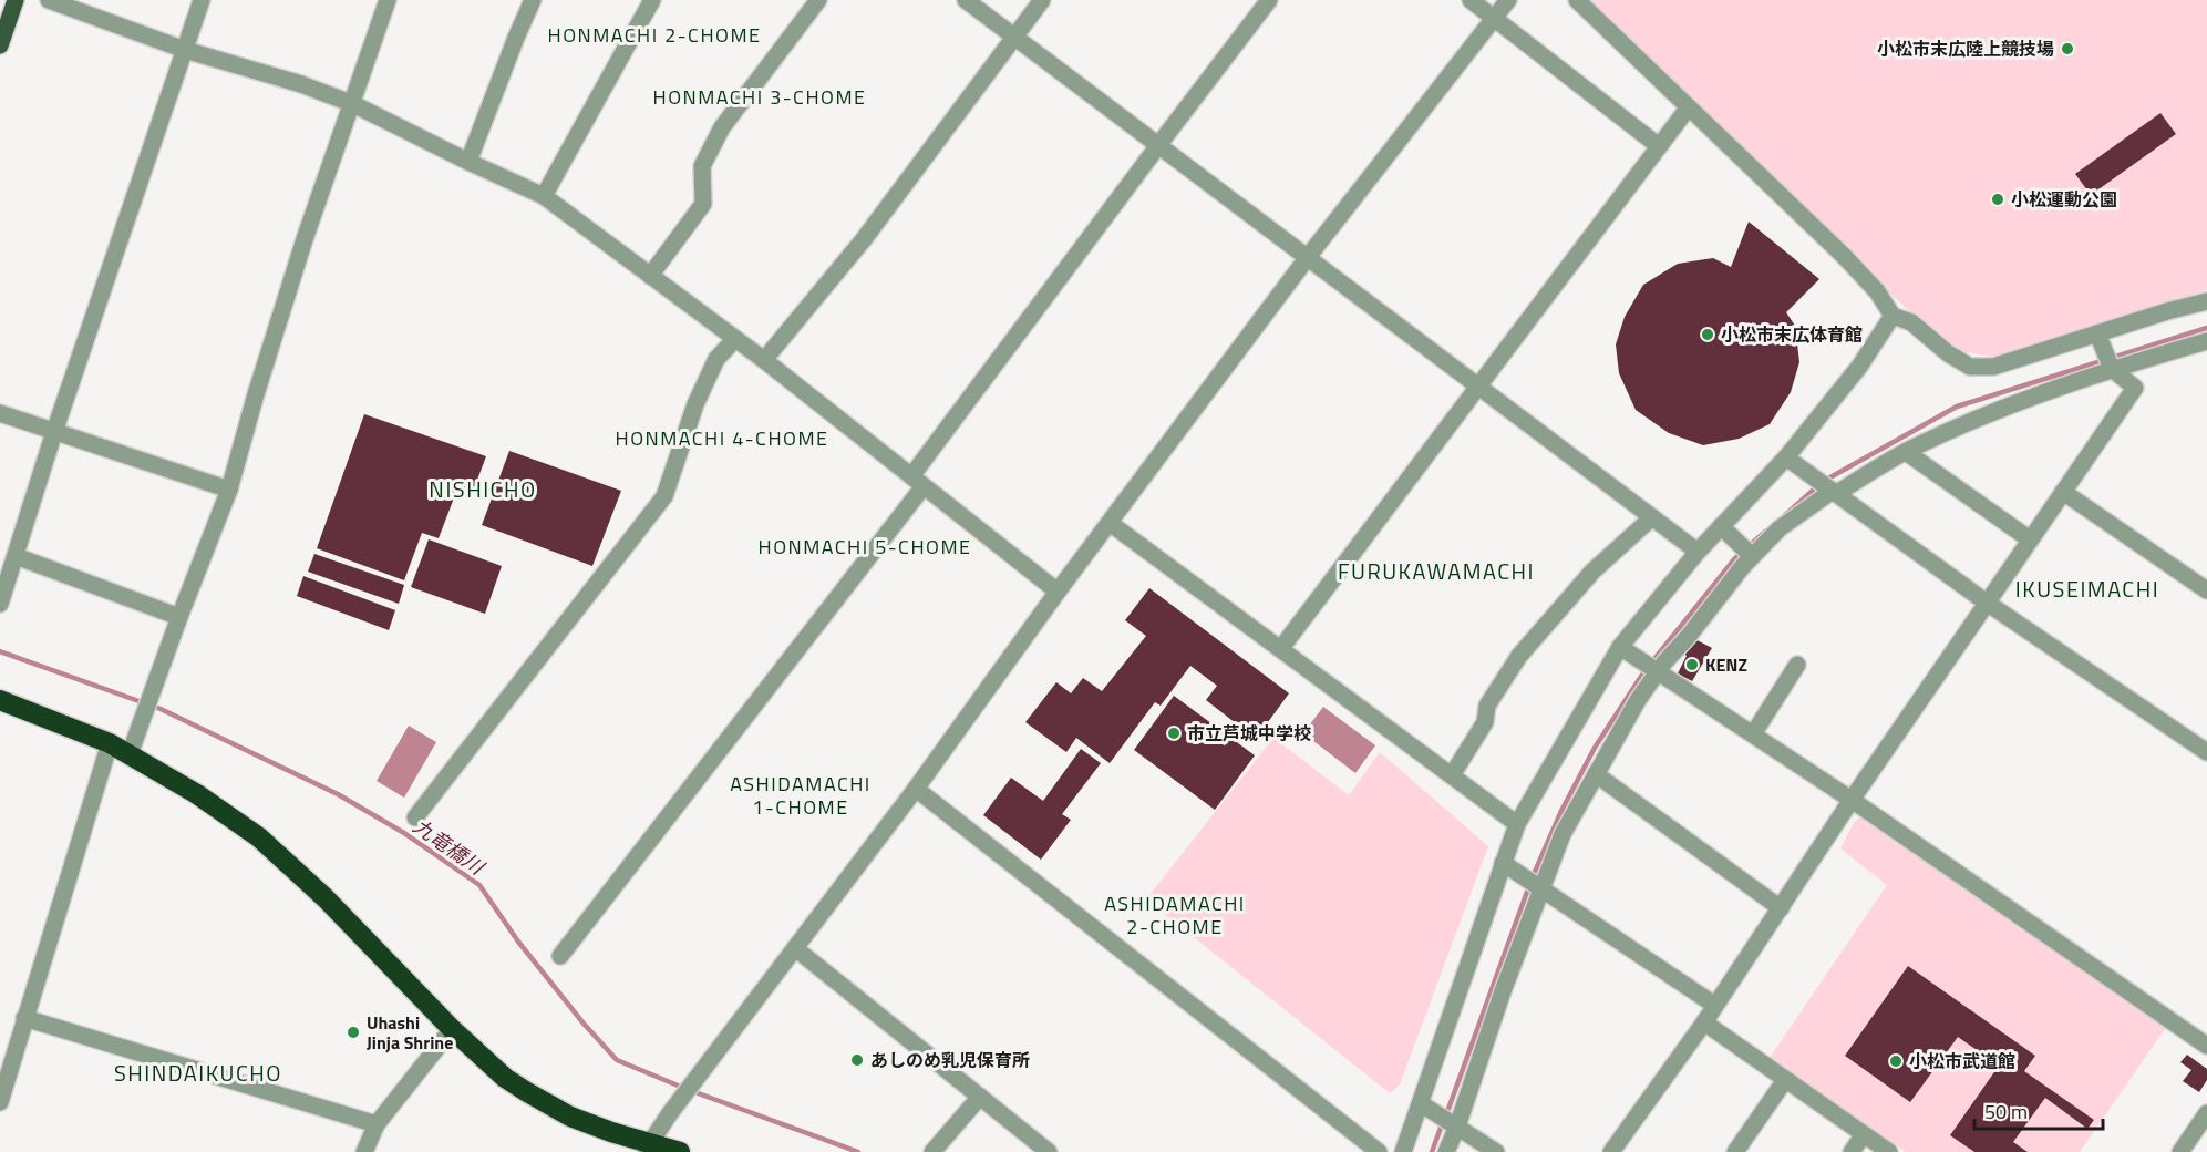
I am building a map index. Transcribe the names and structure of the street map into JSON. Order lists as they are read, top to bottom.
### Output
{
  "districts": [
    "HONMACHI 2-CHOME",
    "HONMACHI 3-CHOME",
    "HONMACHI 4-CHOME",
    "NISHICHO",
    "HONMACHI 5-CHOME",
    "FURUKAWAMACHI",
    "IKUSEIMACHI",
    "ASHIDAMACHI 1-CHOME",
    "ASHIDAMACHI 2-CHOME",
    "SHINDAIKUCHO"
  ],
  "water": ["九竜橋川"],
  "places": [
    "小松市末広陸上競技場",
    "小松運動公園",
    "小松市末広体育館",
    "KENZ",
    "市立芦城中学校",
    "Uhashi Jinja Shrine",
    "あしのめ乳児保育所",
    "小松市武道館"
  ],
  "scale_bar": "50 m"
}
